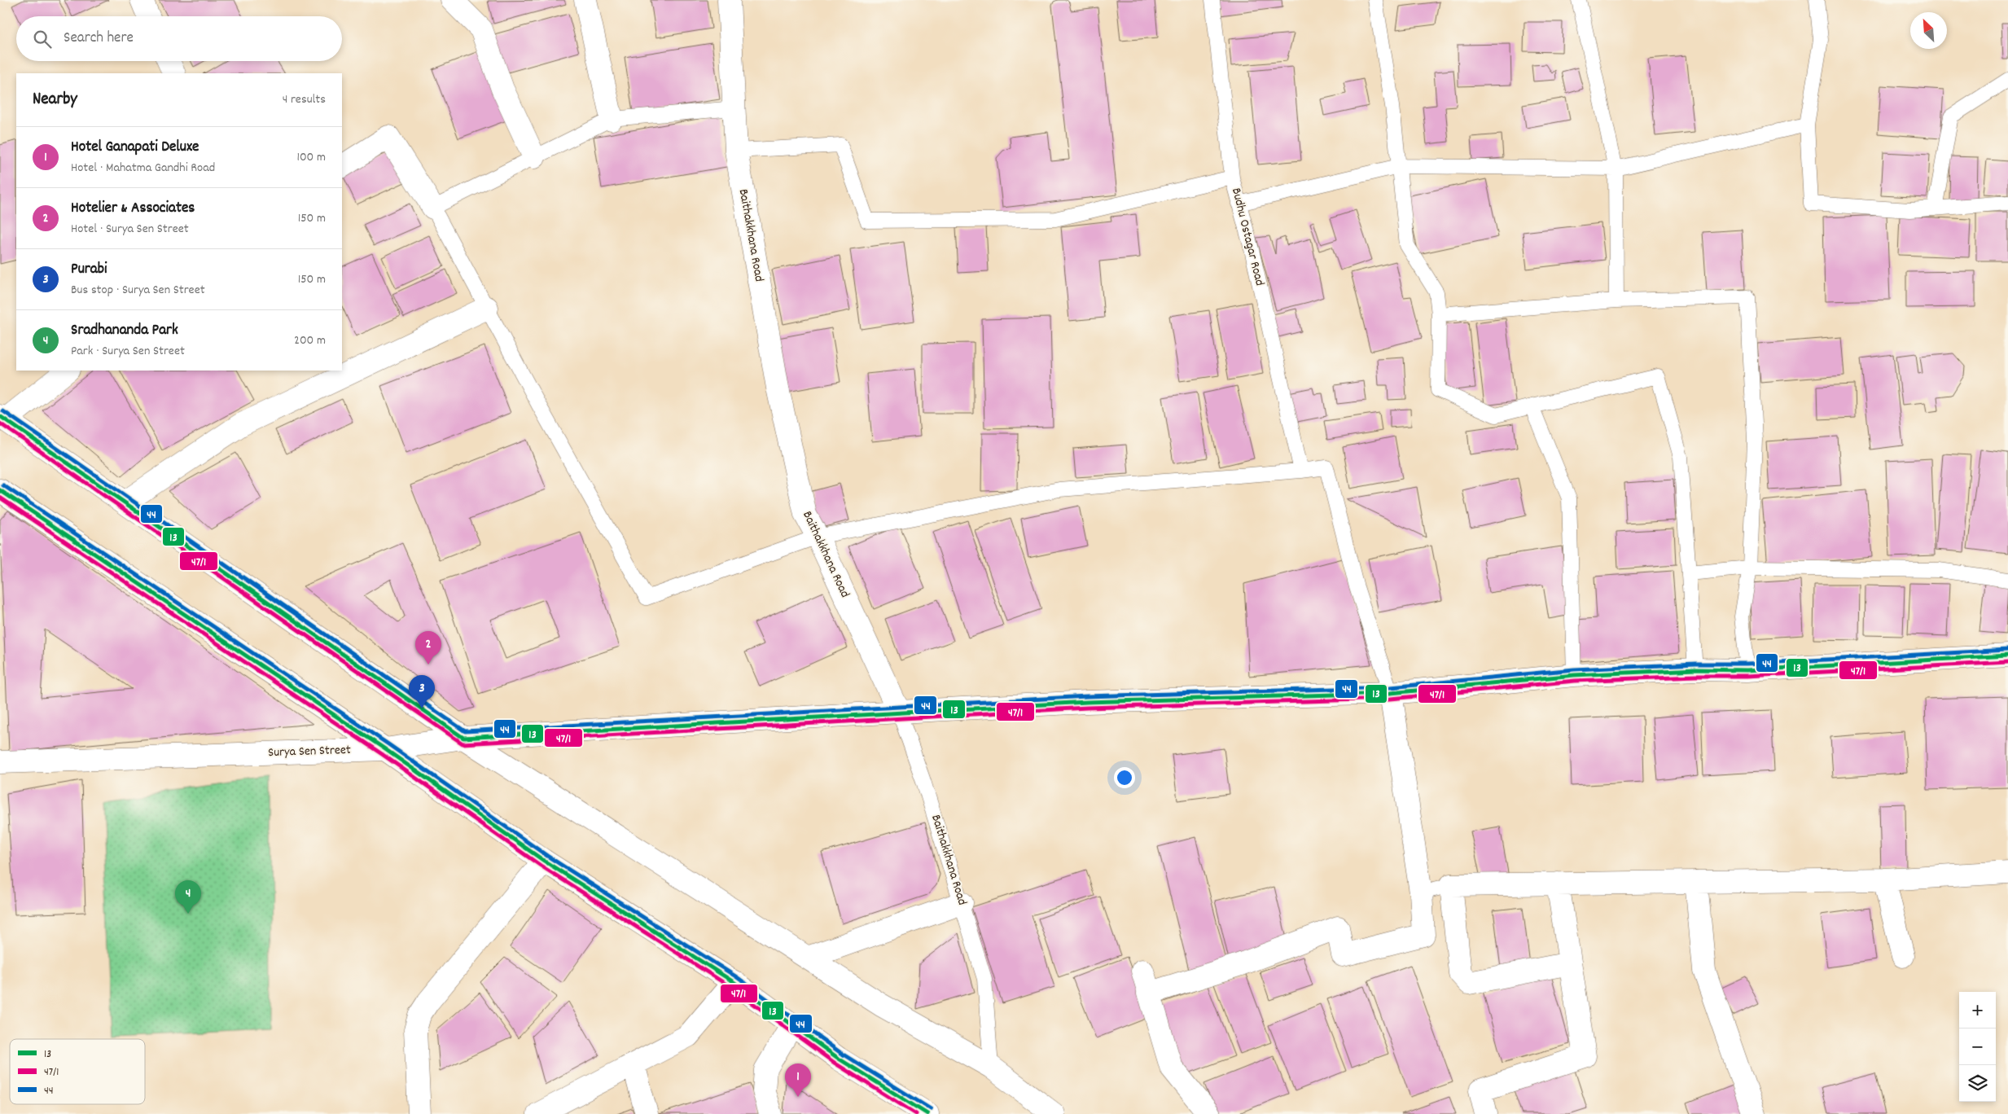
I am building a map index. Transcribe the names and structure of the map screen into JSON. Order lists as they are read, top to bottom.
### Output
{
  "streets": {
    "street": ["Baithakkhana Road", "Surya Sen Street"],
    "lane": ["Budhu Ostagar Road"]
  },
  "crossings": [
    ["Baithakkhana Road", "Surya Sen Street"]
  ],
  "lines": ["transit line 44", "transit line 13", "transit line 47/1"],
  "legend": ["13", "47/1", "44"],
  "north": "top left",
  "page": {
    "search": "Search here",
    "heading": ["Nearby", "4 results"],
    "list": [
      {
        "mark": "1",
        "name": "Hotel Ganapati Deluxe",
        "note": "Hotel · Mahatma Gandhi Road",
        "value": "100 m"
      },
      {
        "mark": "2",
        "name": "Hotelier & Associates",
        "note": "Hotel · Surya Sen Street",
        "value": "150 m"
      },
      {
        "mark": "3",
        "name": "Purabi",
        "note": "Bus stop · Surya Sen Street",
        "value": "150 m"
      },
      {
        "mark": "4",
        "name": "Sradhananda Park",
        "note": "Park · Surya Sen Street",
        "value": "200 m"
      }
    ],
    "pins": [
      "2",
      "3",
      "4",
      "1"
    ],
    "map_buttons": ["+", "−"]
  }
}
